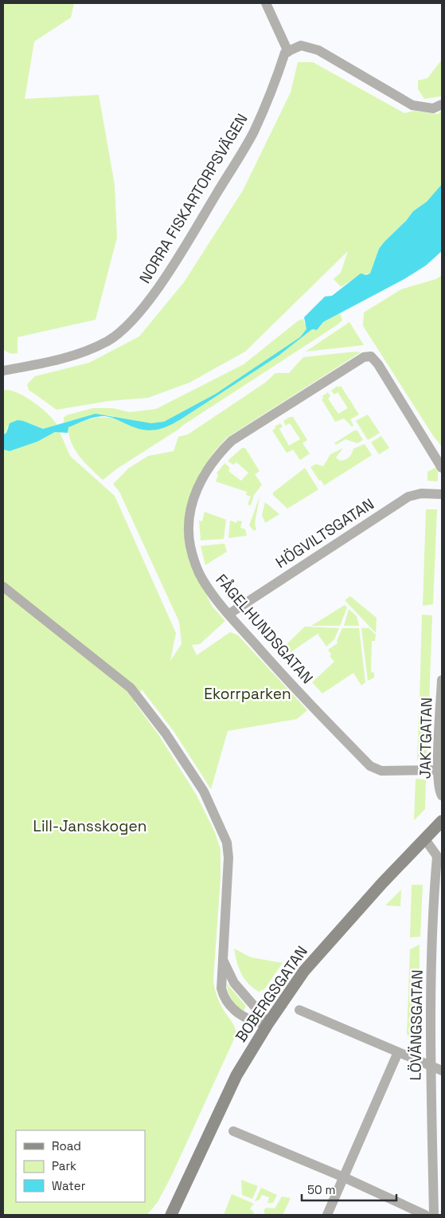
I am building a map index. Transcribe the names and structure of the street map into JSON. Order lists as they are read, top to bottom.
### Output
{
  "streets": {
    "street": [
      "NORRA FISKARTORPSVÄGEN",
      "HÖGVILTSGATAN",
      "FÅGELHUNDSGATAN",
      "JAKTGATAN",
      "BOBERGSGATAN",
      "LÖVÄNGSGATAN"
    ]
  },
  "crossings": [
    ["HÖGVILTSGATAN", "FÅGELHUNDSGATAN"],
    ["FÅGELHUNDSGATAN", "JAKTGATAN"],
    ["BOBERGSGATAN", "LÖVÄNGSGATAN"]
  ],
  "parks": ["Ekorrparken", "Lill-Jansskogen"],
  "legend": ["Road", "Park", "Water"],
  "scale_bar": "50 m"
}
